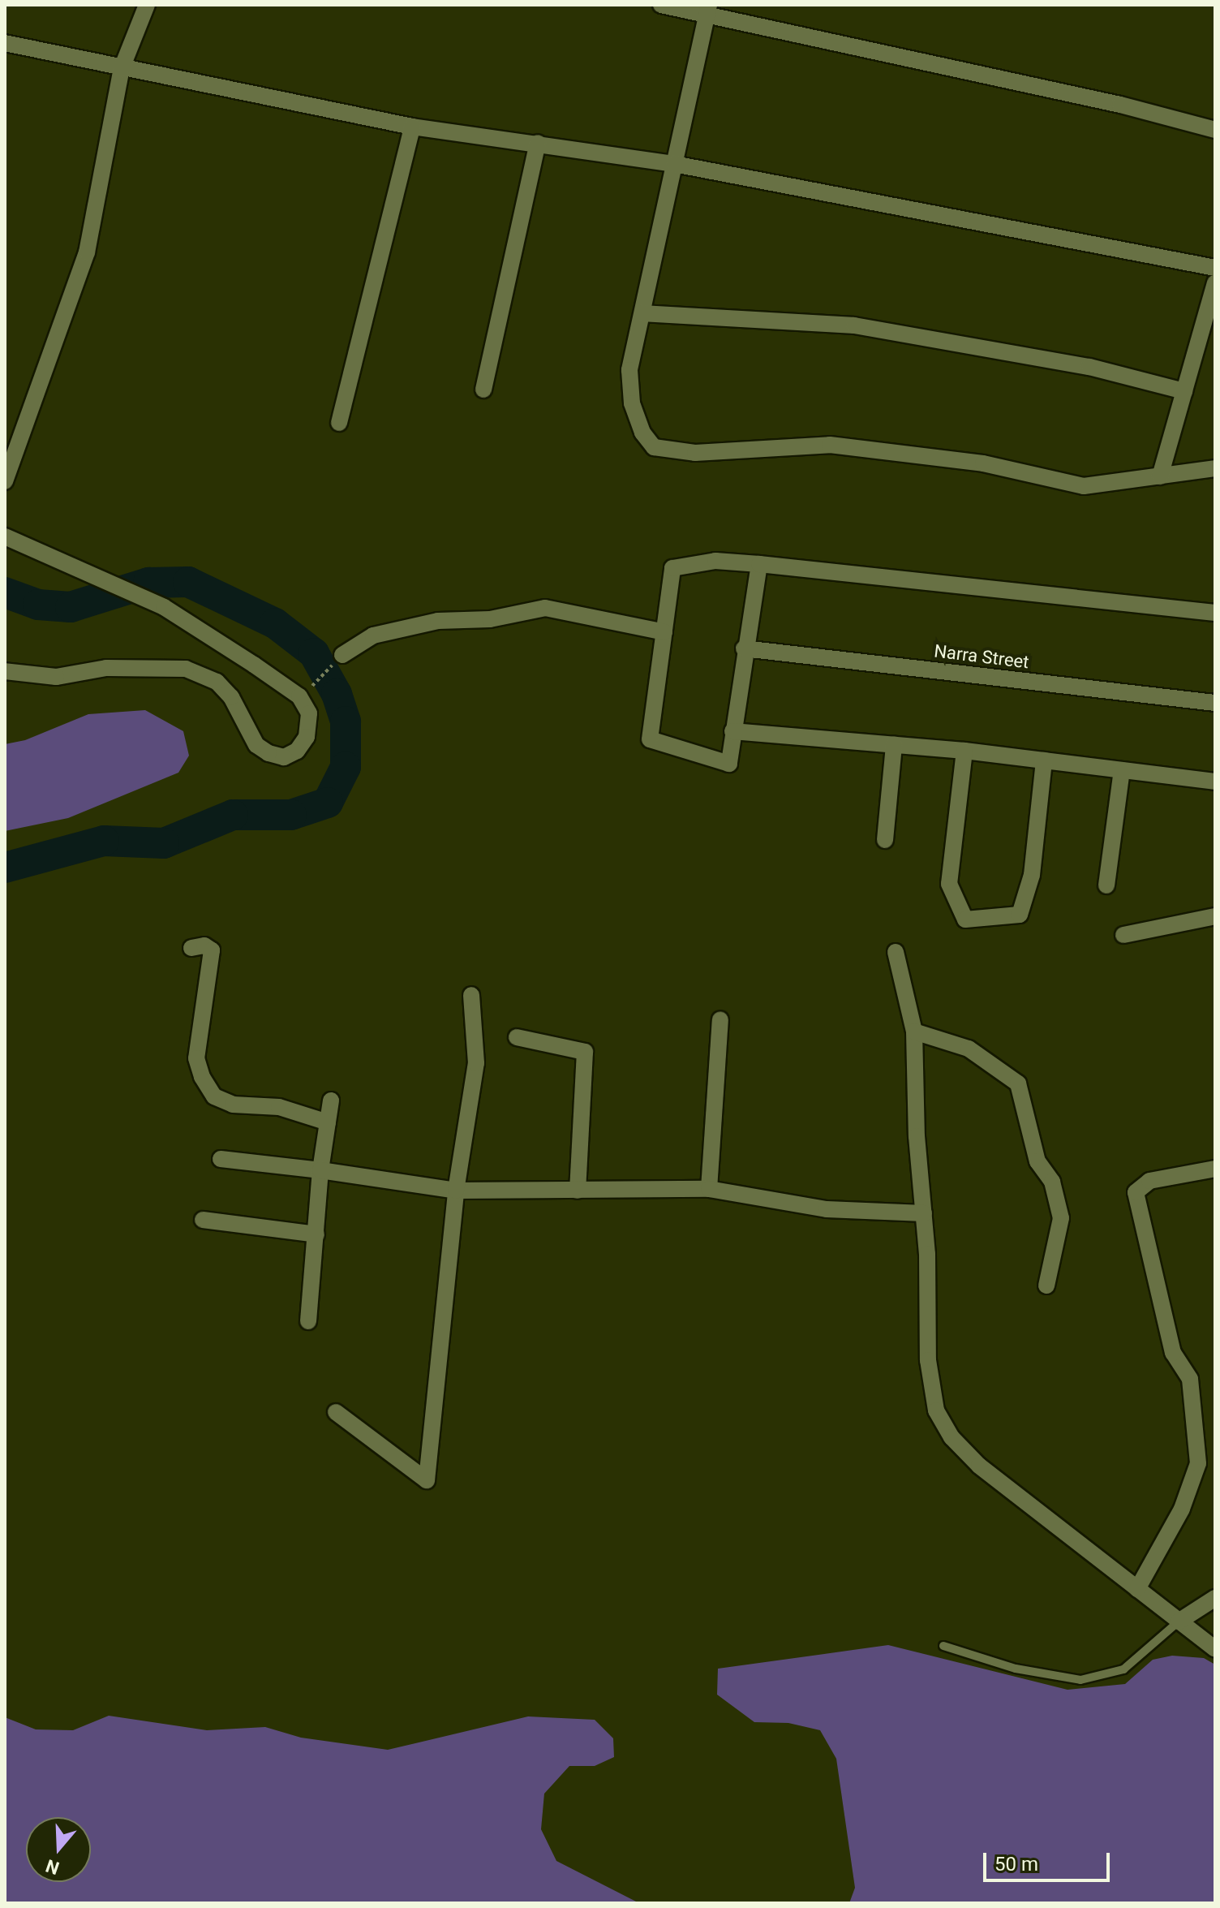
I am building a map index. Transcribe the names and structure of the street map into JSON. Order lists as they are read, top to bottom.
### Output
{
  "streets": {
    "street": ["Narra Street"]
  },
  "scale_bar": "50 m",
  "north": "bottom"
}
